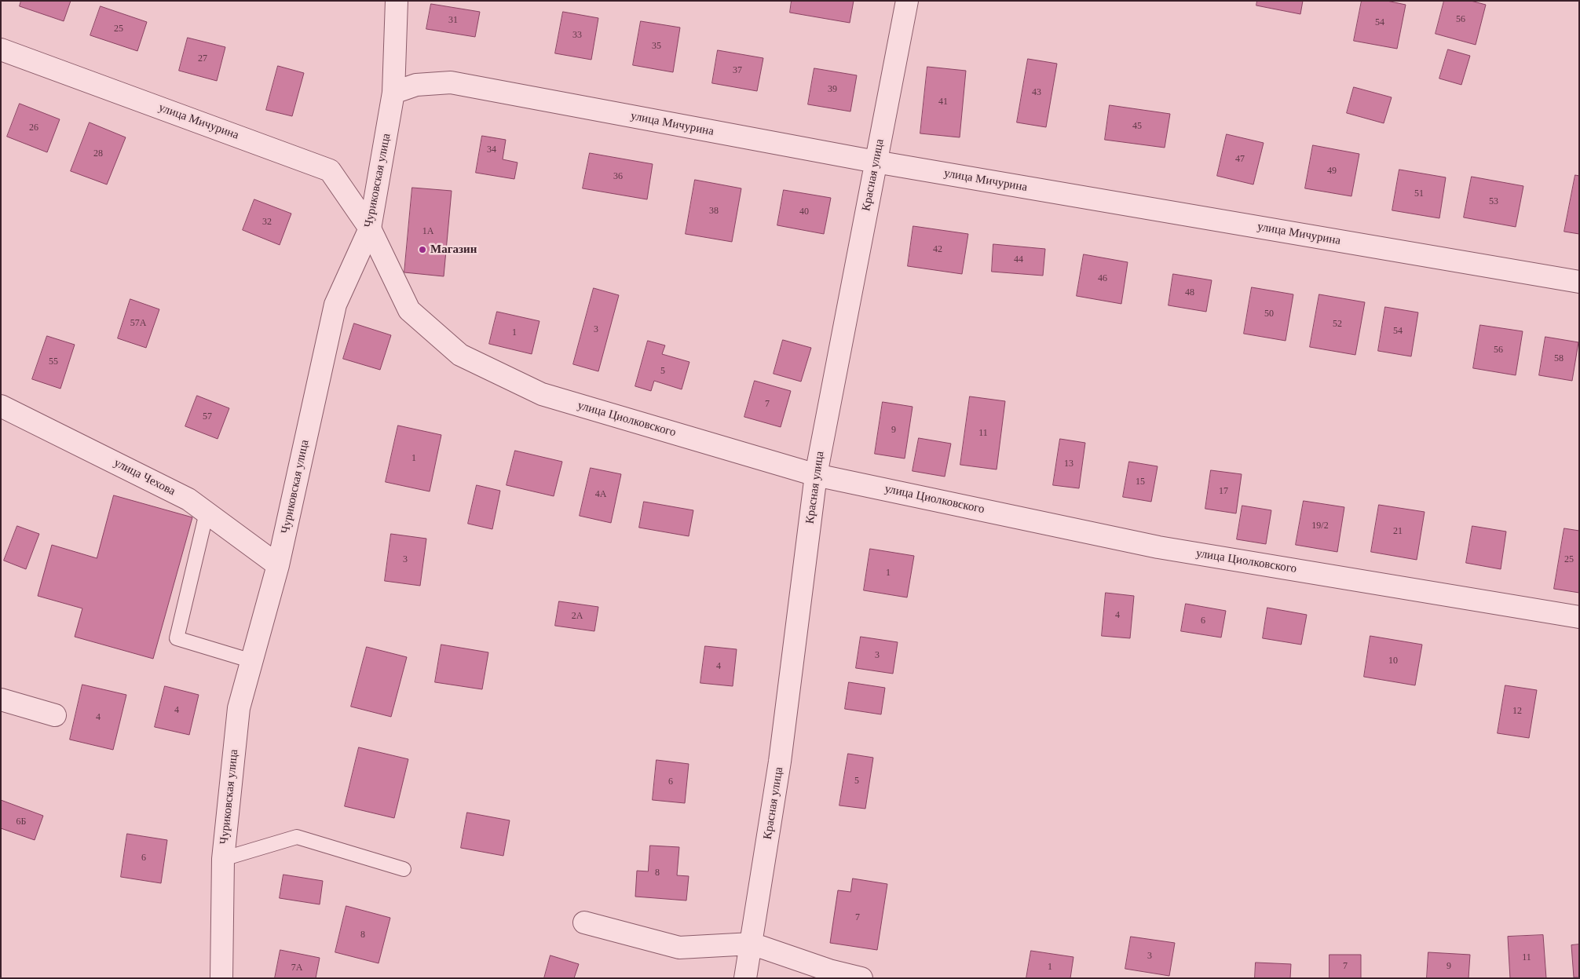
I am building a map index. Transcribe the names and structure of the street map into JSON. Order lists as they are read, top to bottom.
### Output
{
  "streets": {
    "street": [
      "улица Мичурина",
      "Красная улица",
      "Чуриковская улица",
      "улица Циолковского",
      "улица Чехова"
    ]
  },
  "crossings": [
    ["улица Мичурина", "Красная улица"],
    ["улица Мичурина", "Чуриковская улица"],
    ["улица Мичурина", "улица Циолковского"],
    ["Красная улица", "улица Циолковского"],
    ["Чуриковская улица", "улица Циолковского"],
    ["Чуриковская улица", "улица Чехова"]
  ],
  "places": ["Магазин"],
  "house_numbers": [
    "56",
    "31",
    "54",
    "25",
    "33",
    "35",
    "27",
    "37",
    "39",
    "43",
    "41",
    "45",
    "26",
    "34",
    "28",
    "47",
    "49",
    "36",
    "51",
    "53",
    "38",
    "40",
    "32",
    "1А",
    "42",
    "44",
    "46",
    "48",
    "50",
    "57А",
    "52",
    "3",
    "54",
    "1",
    "56",
    "58",
    "55",
    "5",
    "7",
    "57",
    "9",
    "11",
    "1",
    "13",
    "15",
    "17",
    "4А",
    "19/2",
    "21",
    "3",
    "25",
    "1",
    "4",
    "2А",
    "6",
    "3",
    "10",
    "4",
    "4",
    "12",
    "4",
    "5",
    "6",
    "6Б",
    "6",
    "8",
    "7",
    "8",
    "3",
    "11",
    "7",
    "9",
    "1",
    "7А"
  ]
}
